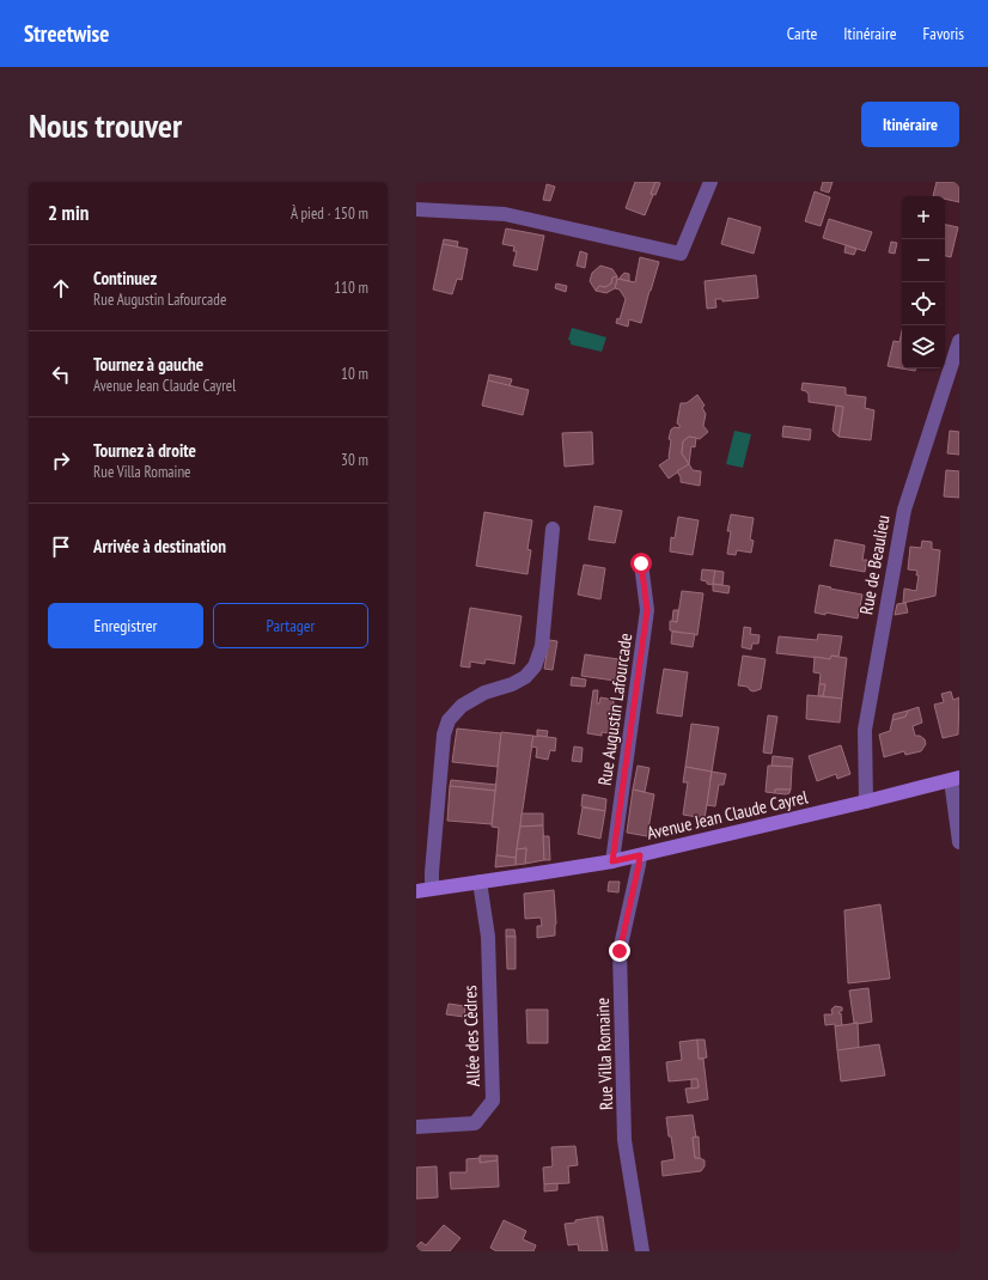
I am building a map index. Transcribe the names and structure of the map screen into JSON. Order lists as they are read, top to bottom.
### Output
{
  "streets": {
    "main road": ["Avenue Jean Claude Cayrel"],
    "street": [
      "Rue de Beaulieu",
      "Rue Augustin Lafourcade",
      "Allée des Cèdres",
      "Rue Villa Romaine"
    ]
  },
  "crossings": [
    ["Rue de Beaulieu", "Avenue Jean Claude Cayrel"],
    ["Rue Augustin Lafourcade", "Avenue Jean Claude Cayrel"],
    ["Avenue Jean Claude Cayrel", "Allée des Cèdres"],
    ["Avenue Jean Claude Cayrel", "Rue Villa Romaine"]
  ],
  "page": {
    "header": "Streetwise",
    "nav": ["Carte", "Itinéraire", "Favoris"],
    "buttons": [
      "Itinéraire",
      ["Enregistrer", "Partager"]
    ],
    "title": "Nous trouver",
    "heading": ["2 min", "À pied · 150 m"],
    "map_buttons": ["+", "−"],
    "list": [
      ["Continuez", "Rue Augustin Lafourcade", "110 m"],
      ["Tournez à gauche", "Avenue Jean Claude Cayrel", "10 m"],
      ["Tournez à droite", "Rue Villa Romaine", "30 m"],
      "Arrivée à destination"
    ]
  }
}
